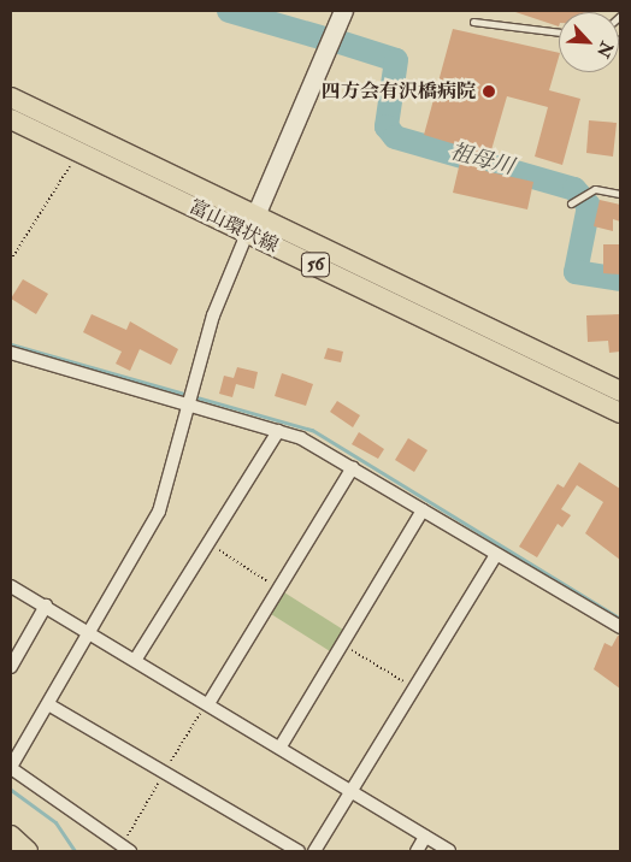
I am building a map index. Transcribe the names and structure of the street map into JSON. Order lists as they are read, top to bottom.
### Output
{
  "streets": {
    "main road": ["富山環状線", "56"]
  },
  "water": ["祖母川"],
  "places": ["四方会有沢橋病院"],
  "north": "bottom right"
}
